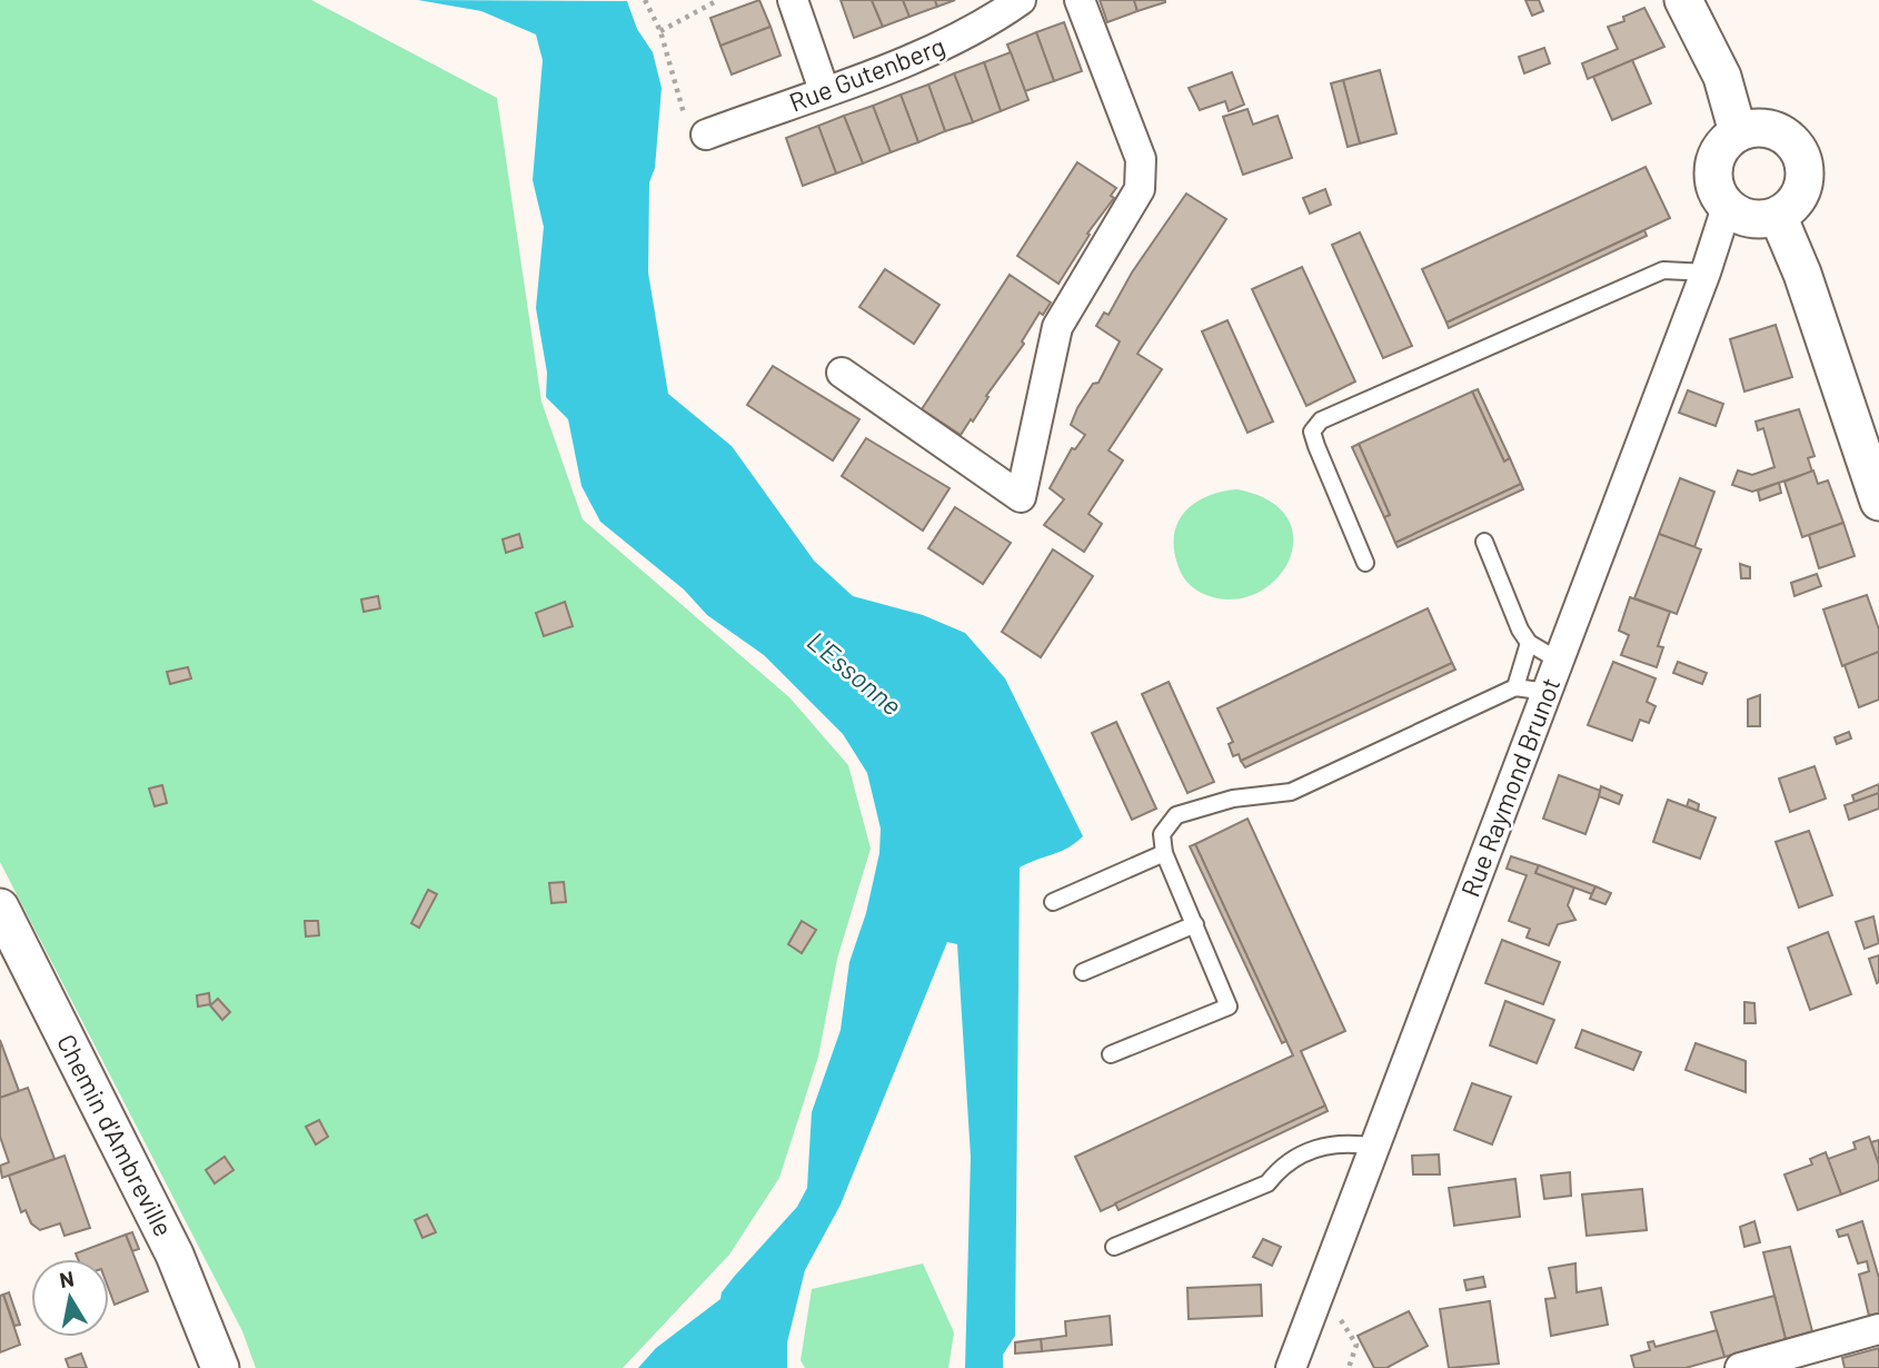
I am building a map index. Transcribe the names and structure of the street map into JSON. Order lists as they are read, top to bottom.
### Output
{
  "streets": {
    "street": ["Rue Gutenberg", "Rue Raymond Brunot", "Chemin d'Ambreville"]
  },
  "water": ["L'Essonne"],
  "north": "top"
}
